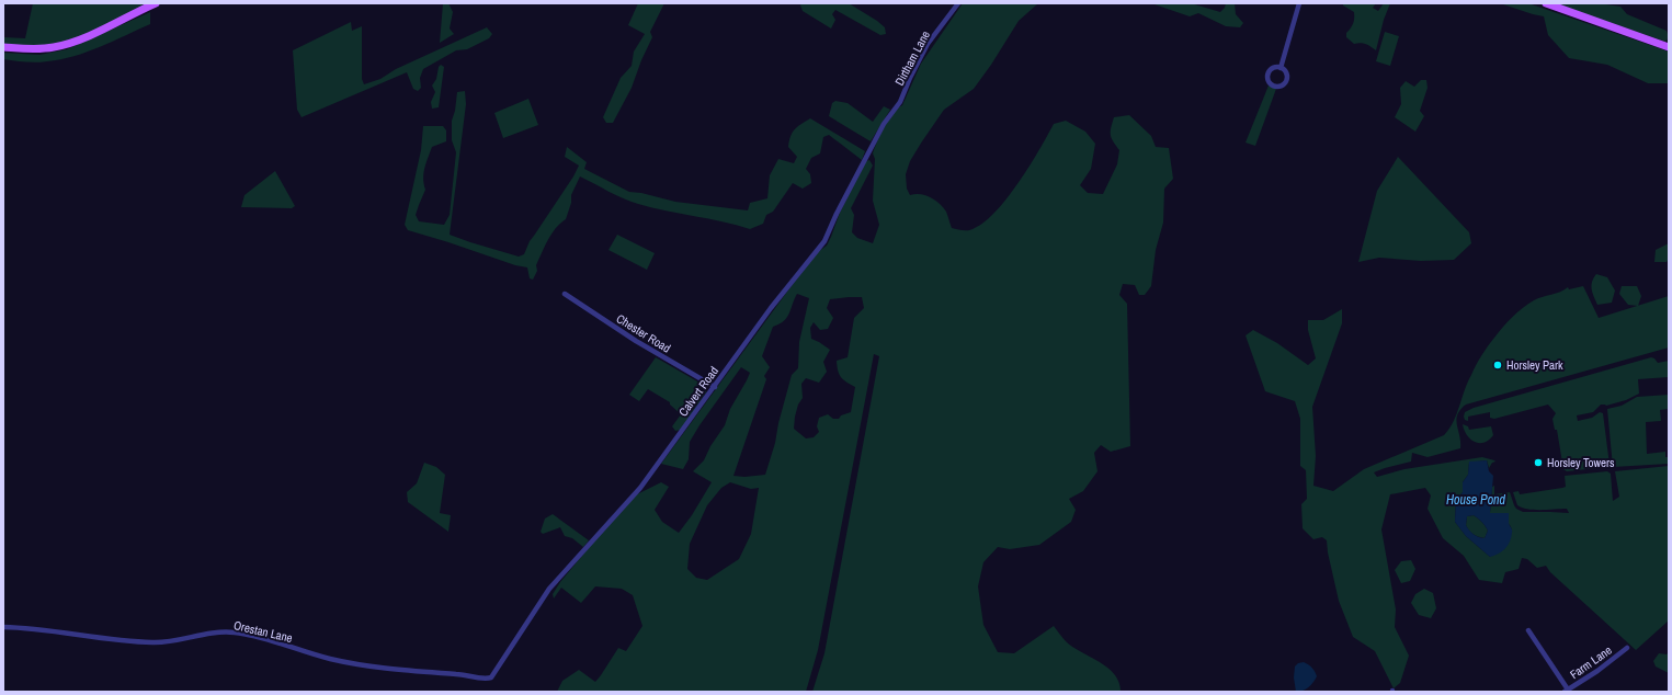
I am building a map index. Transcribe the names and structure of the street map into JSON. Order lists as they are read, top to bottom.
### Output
{
  "streets": {
    "street": [
      "Dirtham Lane",
      "Chester Road",
      "Calvert Road",
      "Orestan Lane",
      "Farm Lane"
    ]
  },
  "crossings": [
    ["Dirtham Lane", "Calvert Road"],
    ["Chester Road", "Calvert Road"],
    ["Calvert Road", "Orestan Lane"]
  ],
  "water": ["House Pond"],
  "places": ["Horsley Park", "Horsley Towers"]
}
